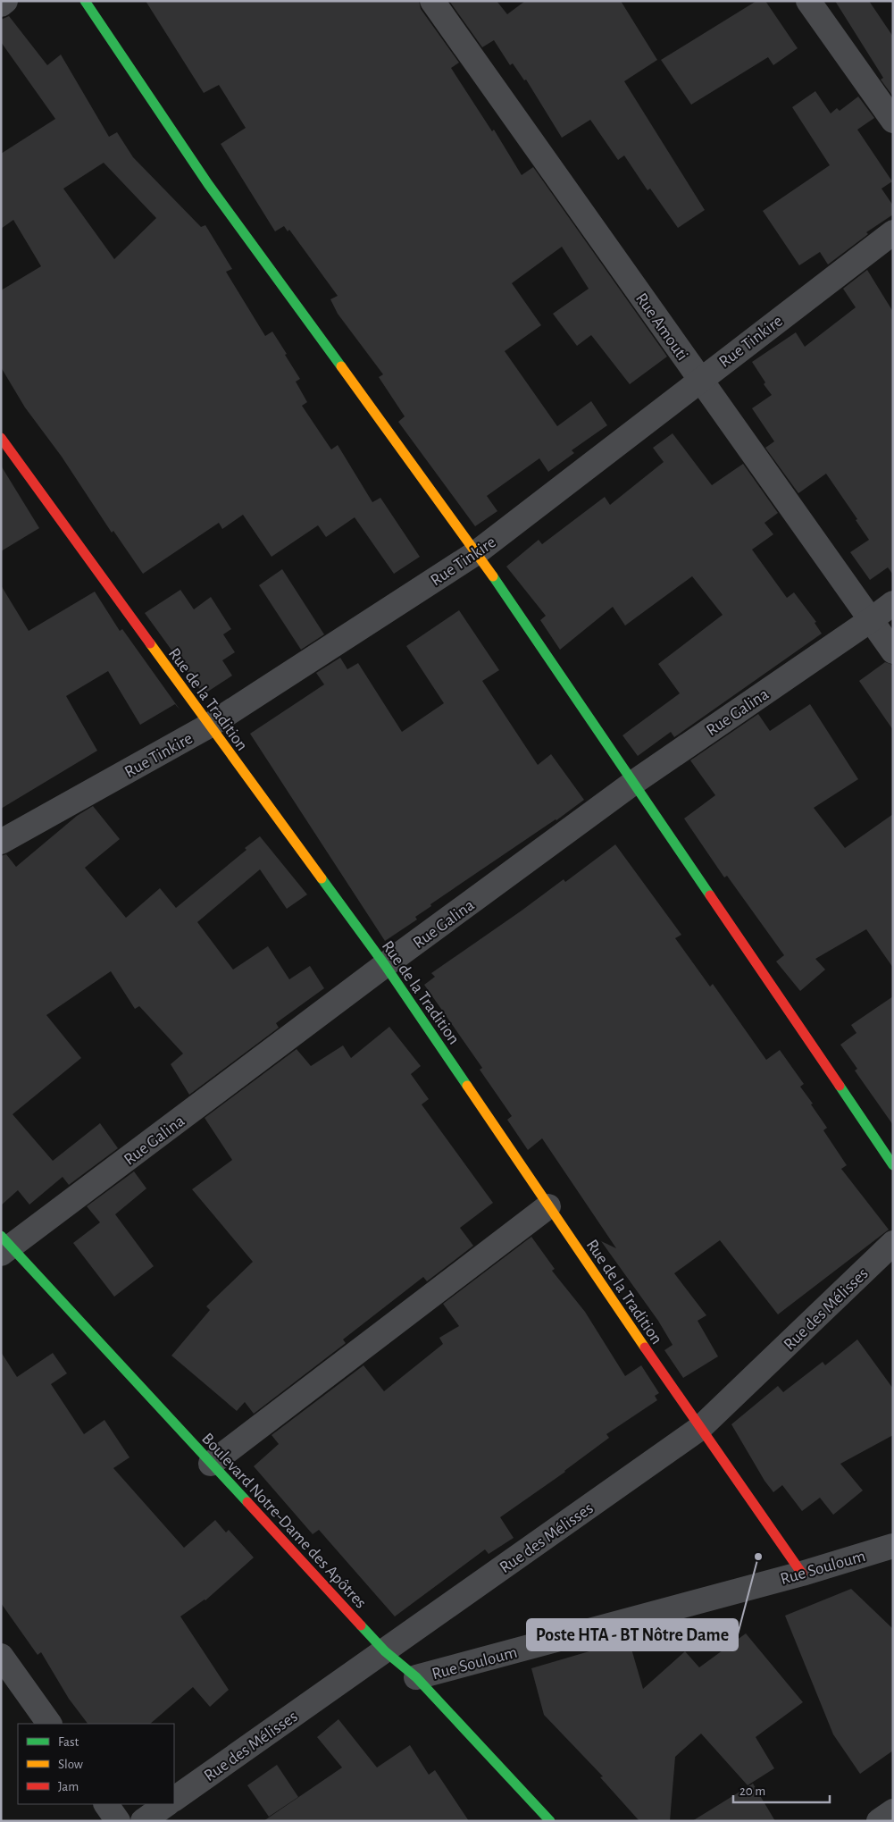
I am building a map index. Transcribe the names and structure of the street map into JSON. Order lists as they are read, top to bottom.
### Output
{
  "streets": {
    "street": [
      "Rue Amouti",
      "Rue Tinkire",
      "Rue de la Tradition",
      "Rue Galina",
      "Rue des Mélisses",
      "Boulevard Notre-Dame des Apôtres",
      "Rue Souloum"
    ]
  },
  "crossings": [
    ["Rue Amouti", "Rue Tinkire"],
    ["Rue Amouti", "Rue Galina"],
    ["Rue Tinkire", "Rue de la Tradition"],
    ["Rue de la Tradition", "Rue Galina"],
    ["Rue de la Tradition", "Rue des Mélisses"],
    ["Rue de la Tradition", "Rue Souloum"],
    ["Rue Galina", "Boulevard Notre-Dame des Apôtres"],
    ["Rue des Mélisses", "Boulevard Notre-Dame des Apôtres"],
    ["Boulevard Notre-Dame des Apôtres", "Rue Souloum"]
  ],
  "places": ["Poste HTA - BT Nôtre Dame"],
  "legend": ["Fast", "Slow", "Jam"],
  "scale_bar": "20 m"
}
